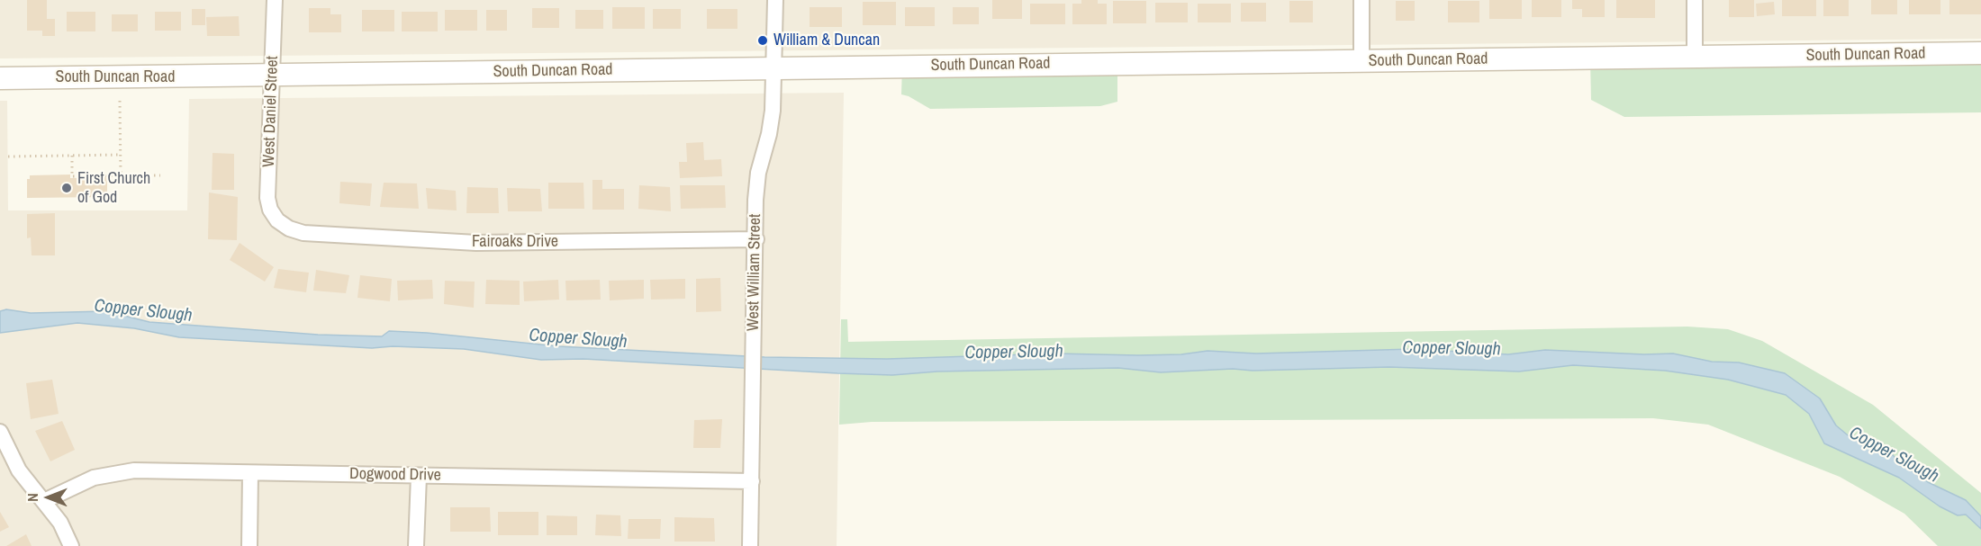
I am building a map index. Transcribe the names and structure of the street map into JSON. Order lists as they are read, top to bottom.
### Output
{
  "streets": {
    "main road": ["South Duncan Road"],
    "street": [
      "West Daniel Street",
      "Fairoaks Drive",
      "West William Street",
      "Dogwood Drive"
    ]
  },
  "crossings": [
    ["South Duncan Road", "West Daniel Street"],
    ["South Duncan Road", "West William Street"],
    ["West Daniel Street", "Fairoaks Drive"],
    ["Fairoaks Drive", "West William Street"],
    ["West William Street", "Dogwood Drive"]
  ],
  "water": ["Copper Slough"],
  "places": ["William & Duncan", "First Church of God"],
  "north": "left"
}
